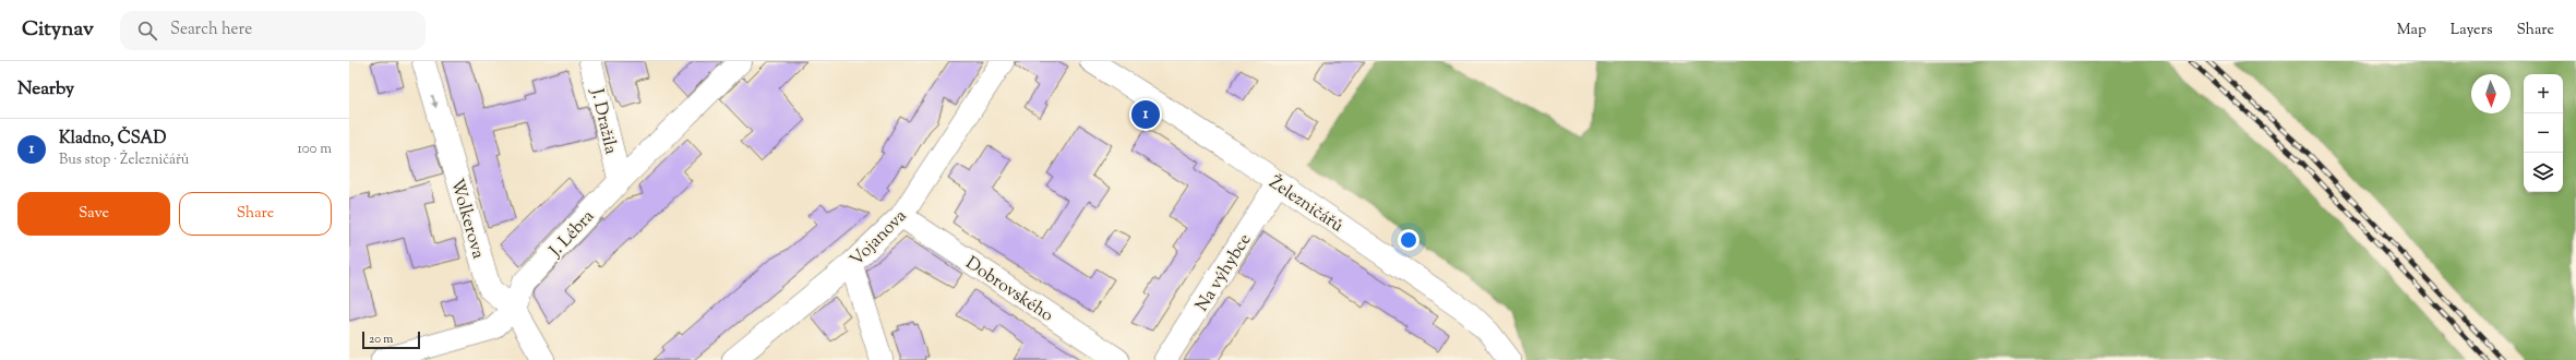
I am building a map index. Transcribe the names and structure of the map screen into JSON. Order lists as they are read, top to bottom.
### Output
{
  "streets": {
    "street": [
      "J. Dražila",
      "Železničářů",
      "Wolkerova",
      "J. Lébra",
      "Vojanova",
      "Na výhybce",
      "Dobrovského"
    ]
  },
  "crossings": [
    ["J. Dražila", "J. Lébra"],
    ["Železničářů", "Na výhybce"],
    ["Wolkerova", "J. Lébra"],
    ["Vojanova", "Dobrovského"]
  ],
  "one_way": ["Wolkerova"],
  "scale_bar": "20 m",
  "north": "bottom",
  "page": {
    "header": "Citynav",
    "search": "Search here",
    "nav": ["Map", "Layers", "Share"],
    "heading": "Nearby",
    "map_buttons": ["+", "−"],
    "pins": "1",
    "list": [
      {
        "mark": "1",
        "name": "Kladno, ČSAD",
        "note": "Bus stop · Železničářů",
        "value": "100 m"
      }
    ],
    "buttons": ["Save", "Share"],
    "scale": "20 m"
  }
}
